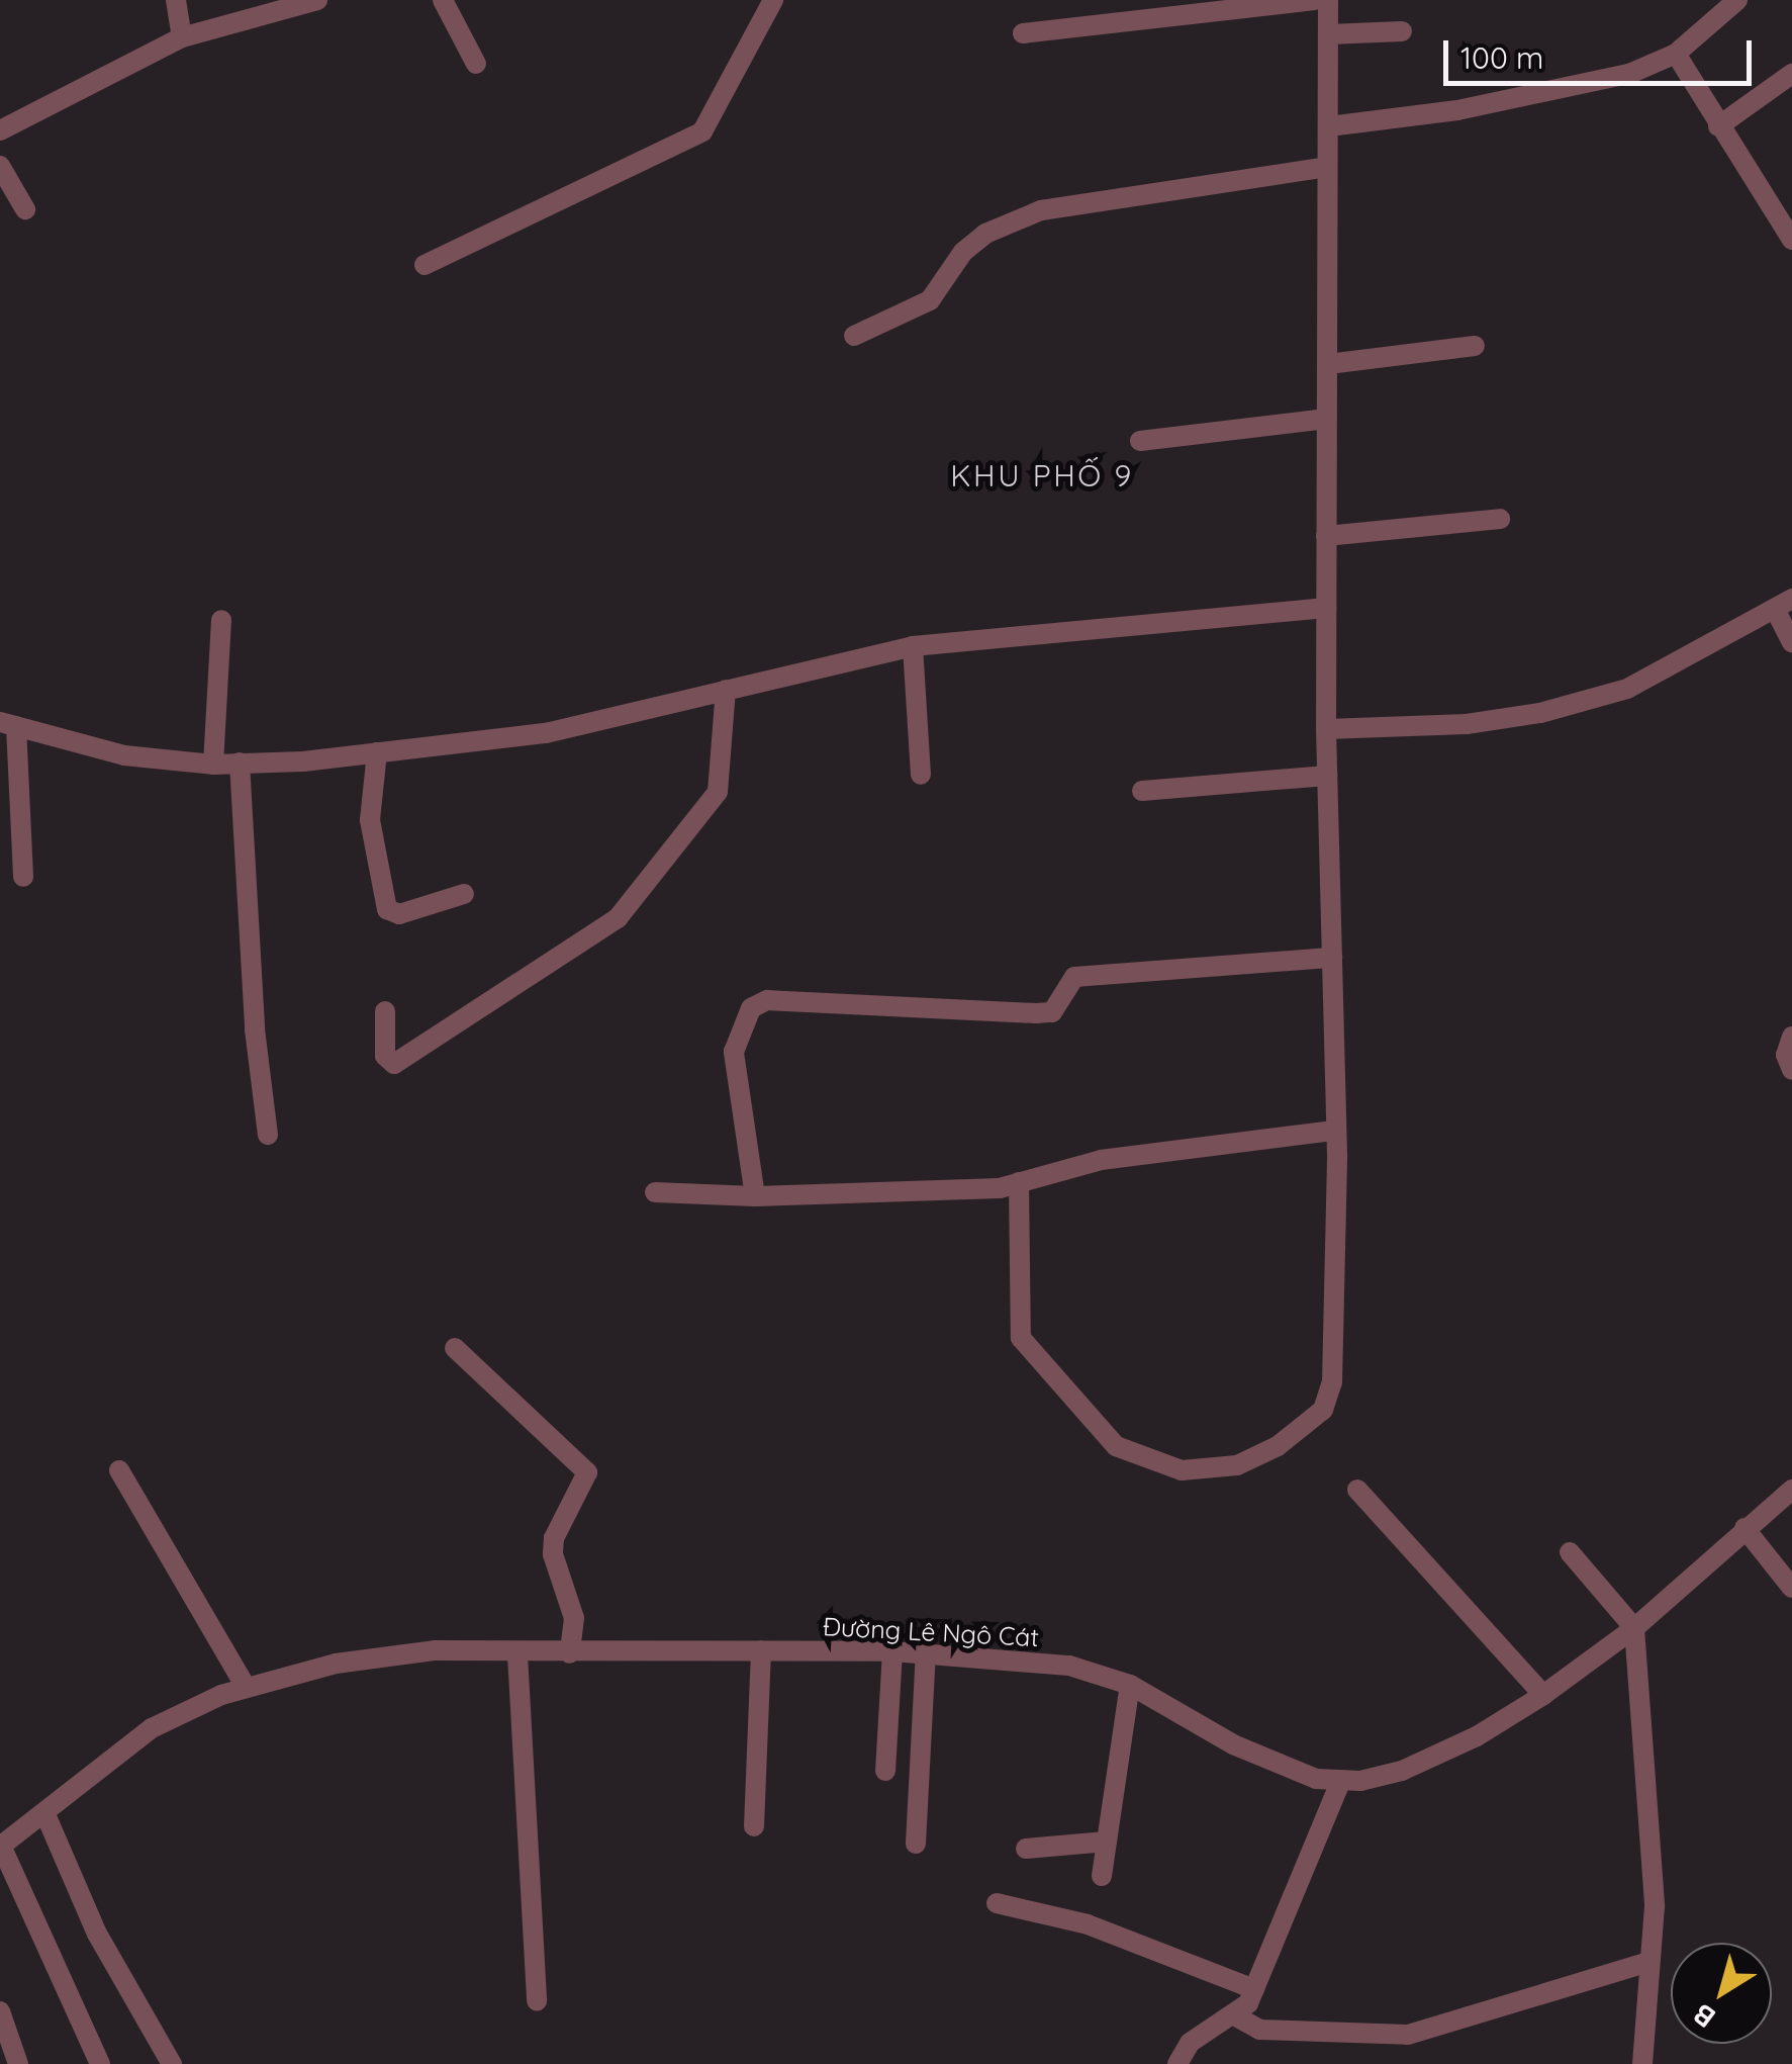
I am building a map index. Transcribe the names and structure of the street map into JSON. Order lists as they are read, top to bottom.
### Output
{
  "streets": {
    "street": ["Đường Lê Ngô Cát"]
  },
  "districts": ["KHU PHỐ 9"],
  "scale_bar": "100 m",
  "north": "bottom left"
}
